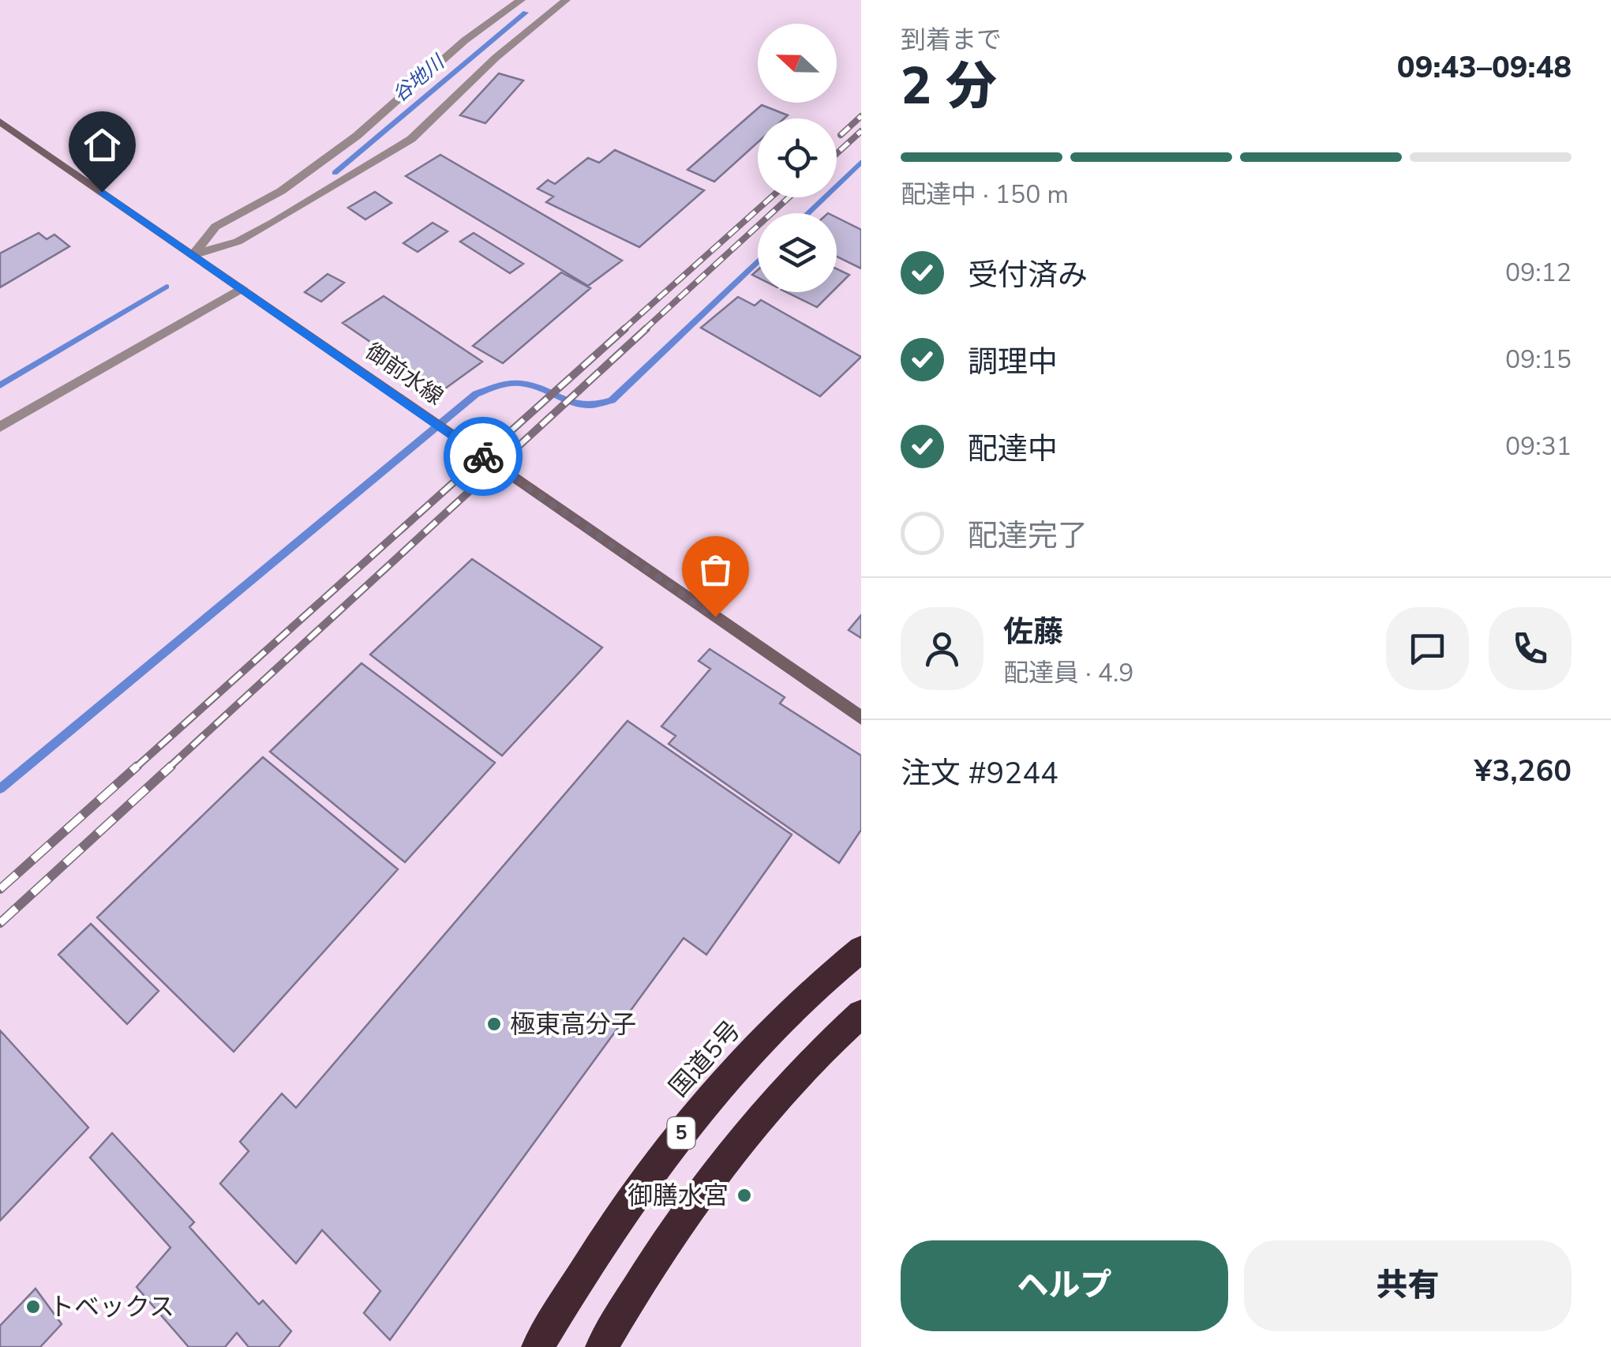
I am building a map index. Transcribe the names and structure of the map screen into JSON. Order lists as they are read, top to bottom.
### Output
{
  "streets": {
    "highway": ["国道5号", "5"],
    "street": ["御前水線"]
  },
  "water": ["谷地川"],
  "places": ["極東高分子", "御膳水宮", "トベックス"],
  "north": "left",
  "page": {
    "heading": ["2 分", "到着まで", "09:43–09:48"],
    "panel": [
      "佐藤",
      "配達員 · 4.9",
      "注文 #9244",
      "¥3,260"
    ],
    "bar": "配達中 · 150 m",
    "list": [
      ["受付済み", "09:12"],
      ["調理中", "09:15"],
      ["配達中", "09:31"],
      "配達完了"
    ],
    "buttons": ["ヘルプ", "共有"]
  }
}
